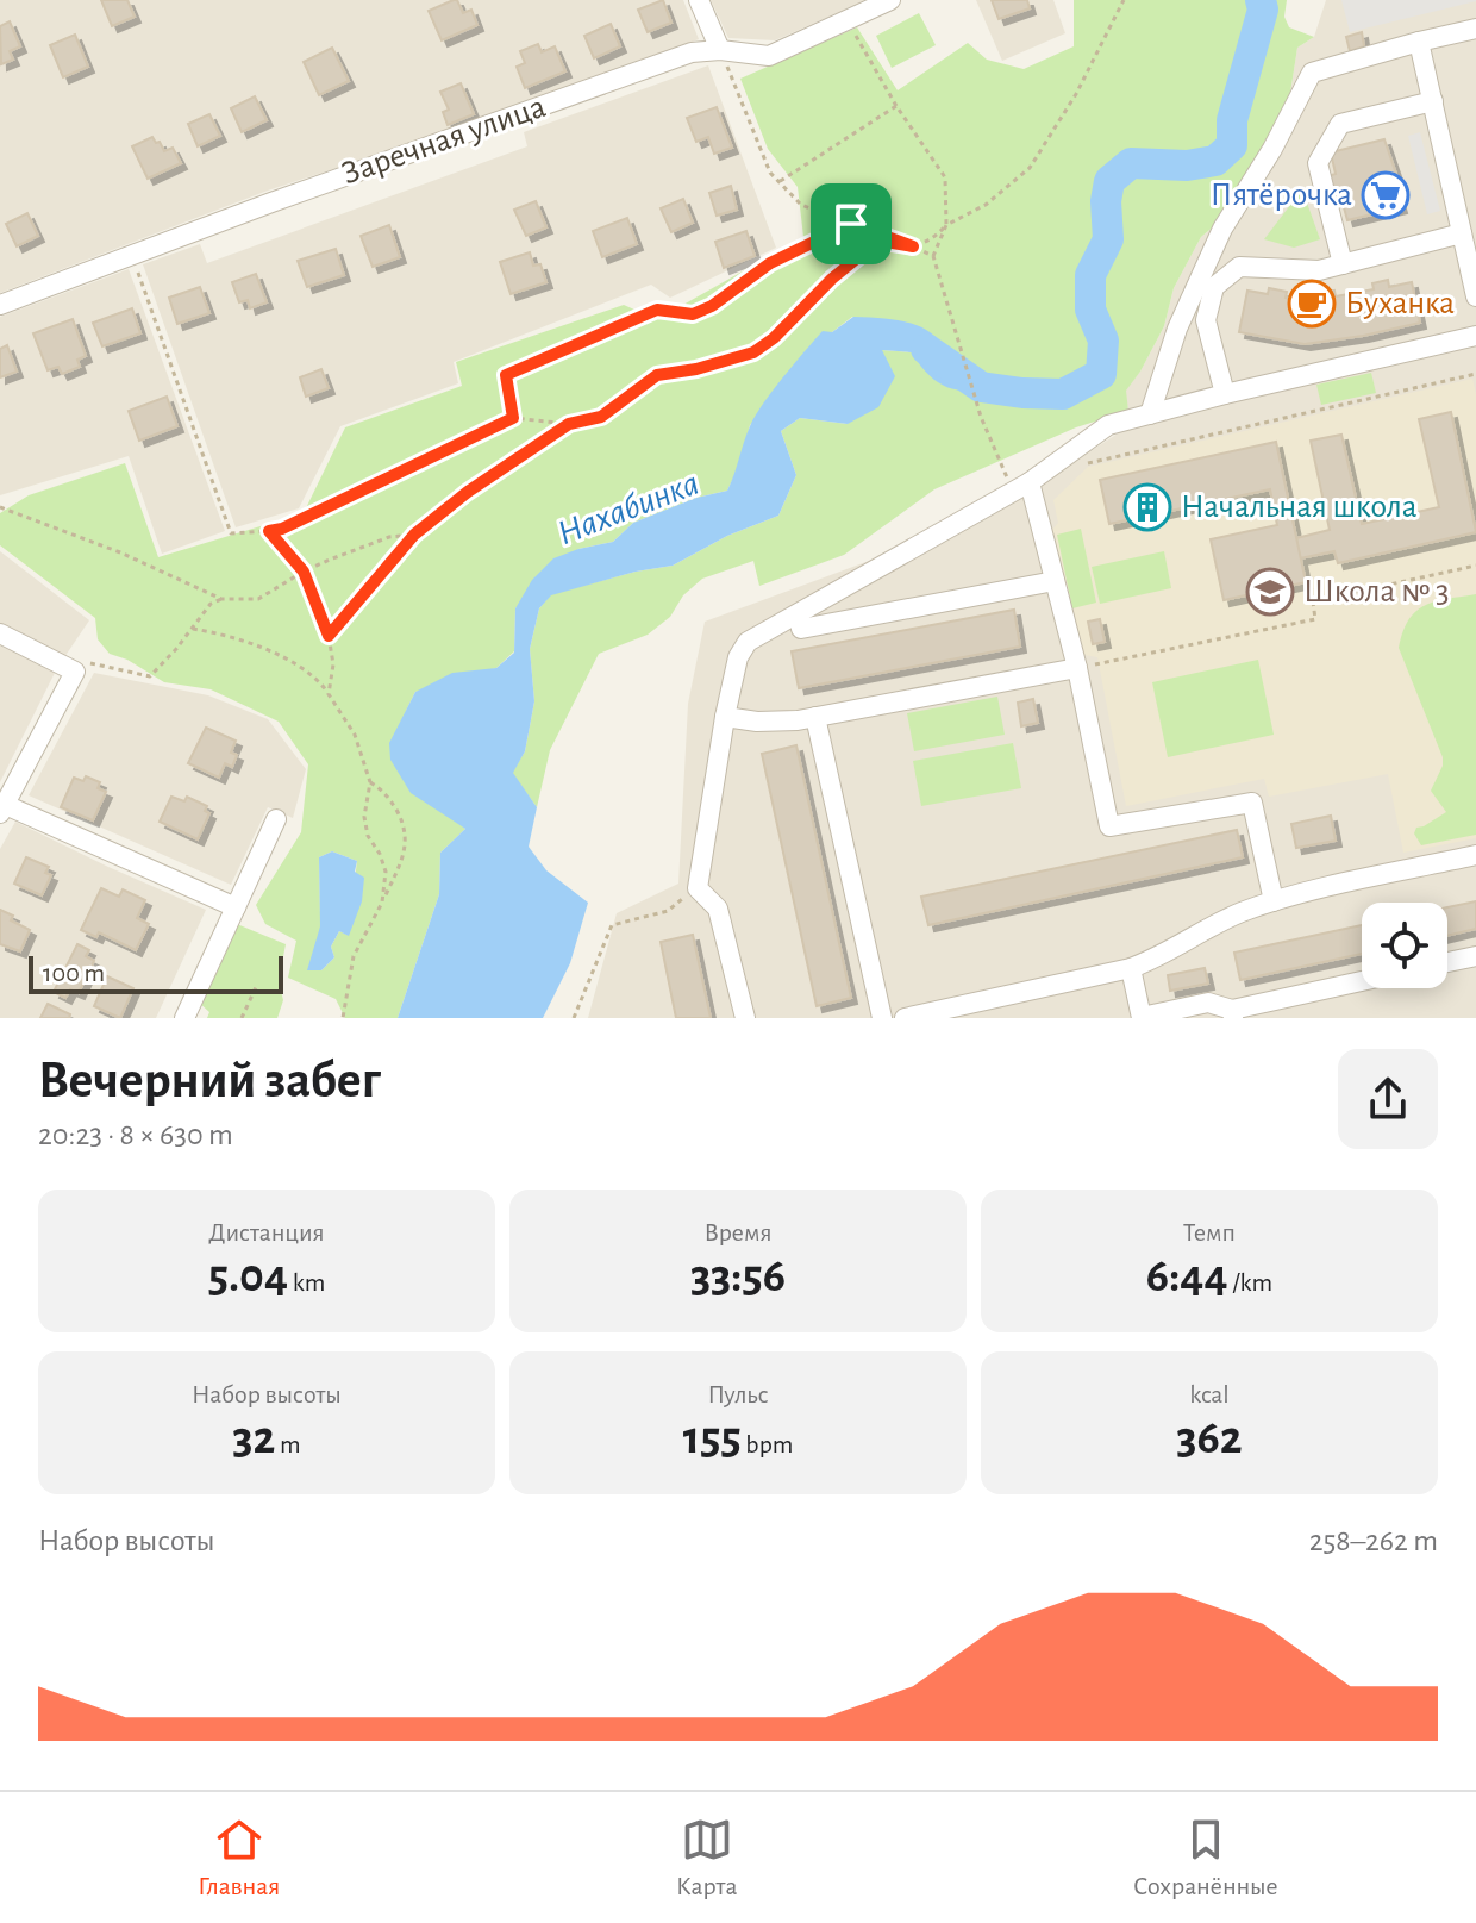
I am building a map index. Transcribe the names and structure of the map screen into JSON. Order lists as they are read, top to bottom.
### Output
{
  "streets": {
    "street": ["Заречная улица"]
  },
  "water": ["Нахабинка"],
  "places": {
    "supermarket": ["Пятёрочка"],
    "cafe": ["Буханка"],
    "building": ["Начальная школа"],
    "school or university": ["Школа № 3"]
  },
  "scale_bar": "100 m",
  "page": {
    "scale": "100 m",
    "heading": ["Вечерний забег", "20:23 · 8 × 630 m"],
    "stats": [
      ["Дистанция", "5.04 km"],
      ["Время", "33:56"],
      ["Темп", "6:44 /km"],
      ["Набор высоты", "32 m"],
      ["Пульс", "155 bpm"],
      ["kcal", "362"]
    ],
    "chart": ["Набор высоты", "258–262 m"],
    "tabs": ["Главная", "Карта", "Сохранённые"]
  }
}
